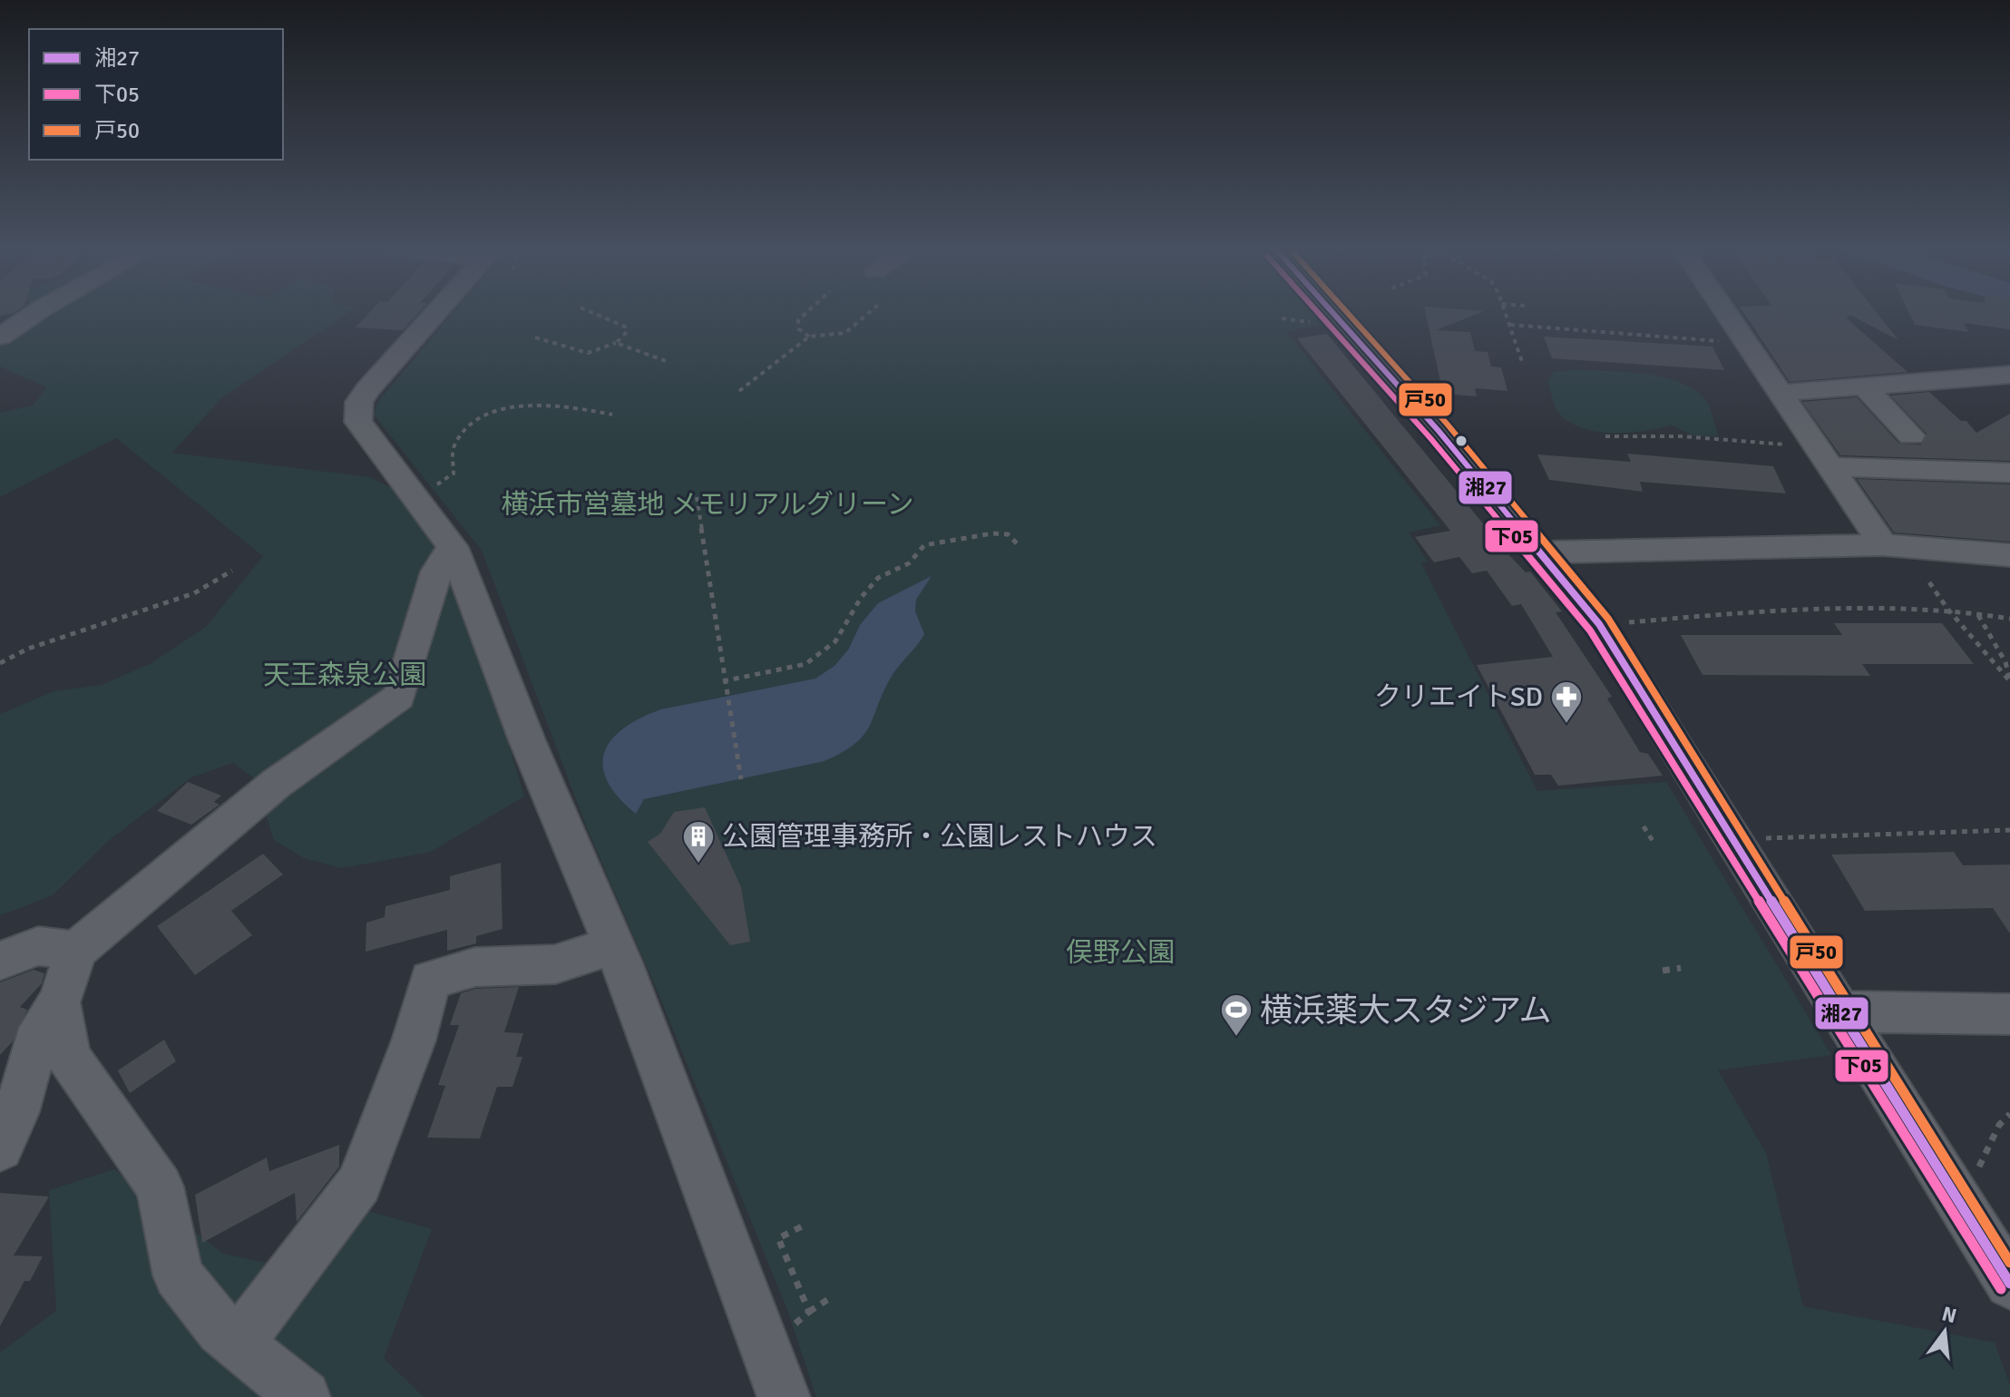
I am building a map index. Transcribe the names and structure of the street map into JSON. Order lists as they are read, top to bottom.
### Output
{
  "parks": ["横浜市営墓地 メモリアルグリーン", "天王森泉公園", "俣野公園"],
  "places": {
    "pharmacy": ["クリエイトSD"],
    "building": ["公園管理事務所・公園レストハウス"],
    "sports": ["横浜薬大スタジアム"]
  },
  "lines": ["transit line 湘27", "transit line 下05", "transit line 戸50"],
  "legend": ["湘27", "下05", "戸50"],
  "north": "top"
}
